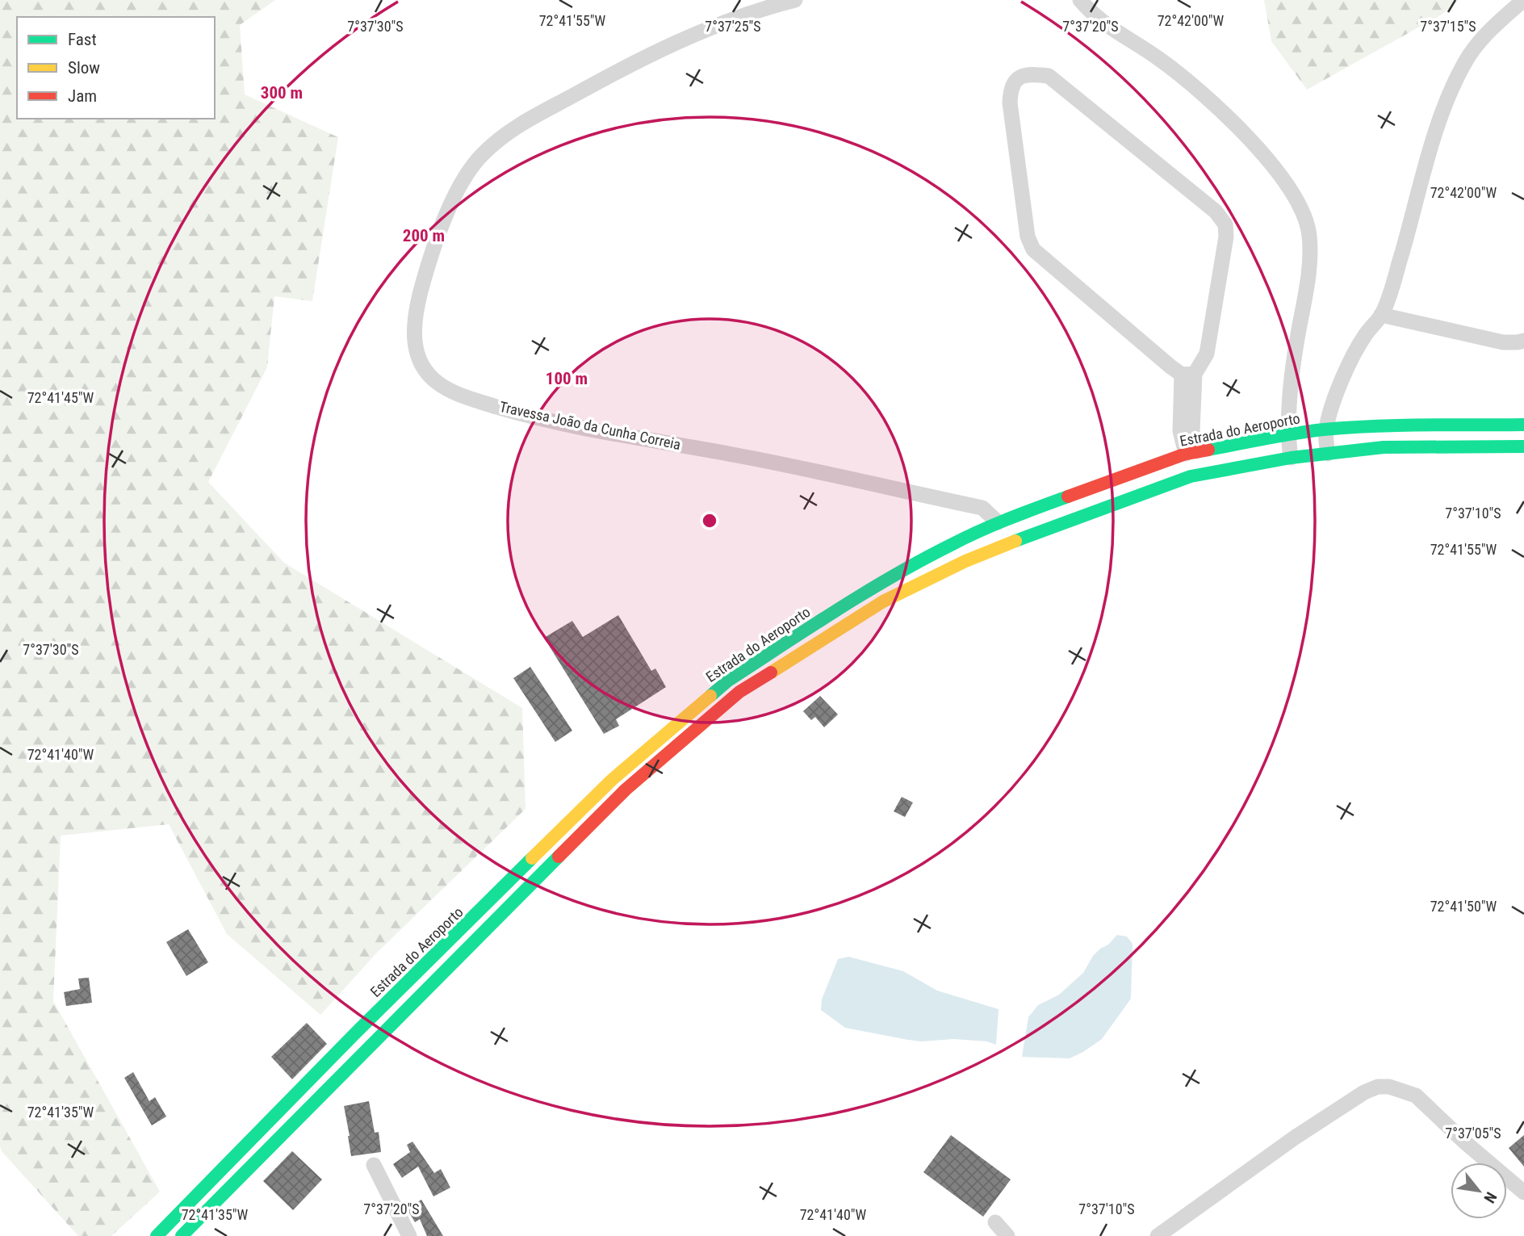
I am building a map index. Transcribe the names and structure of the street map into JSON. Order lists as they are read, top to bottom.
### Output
{
  "streets": {
    "main road": ["Estrada do Aeroporto"],
    "street": ["Travessa João da Cunha Correia"]
  },
  "crossings": [
    ["Travessa João da Cunha Correia", "Estrada do Aeroporto"]
  ],
  "legend": ["Fast", "Slow", "Jam"],
  "north": "bottom right",
  "coordinates": [
    "72°41'55\"W",
    "72°42'00\"W",
    "7°37'30\"S",
    "7°37'25\"S",
    "7°37'20\"S",
    "7°37'15\"S",
    "72°41'45\"W",
    "7°37'10\"S",
    "72°41'40\"W",
    "72°41'50\"W",
    "72°41'35\"W",
    "7°37'05\"S"
  ],
  "rings": ["300 m", "200 m", "100 m"]
}
